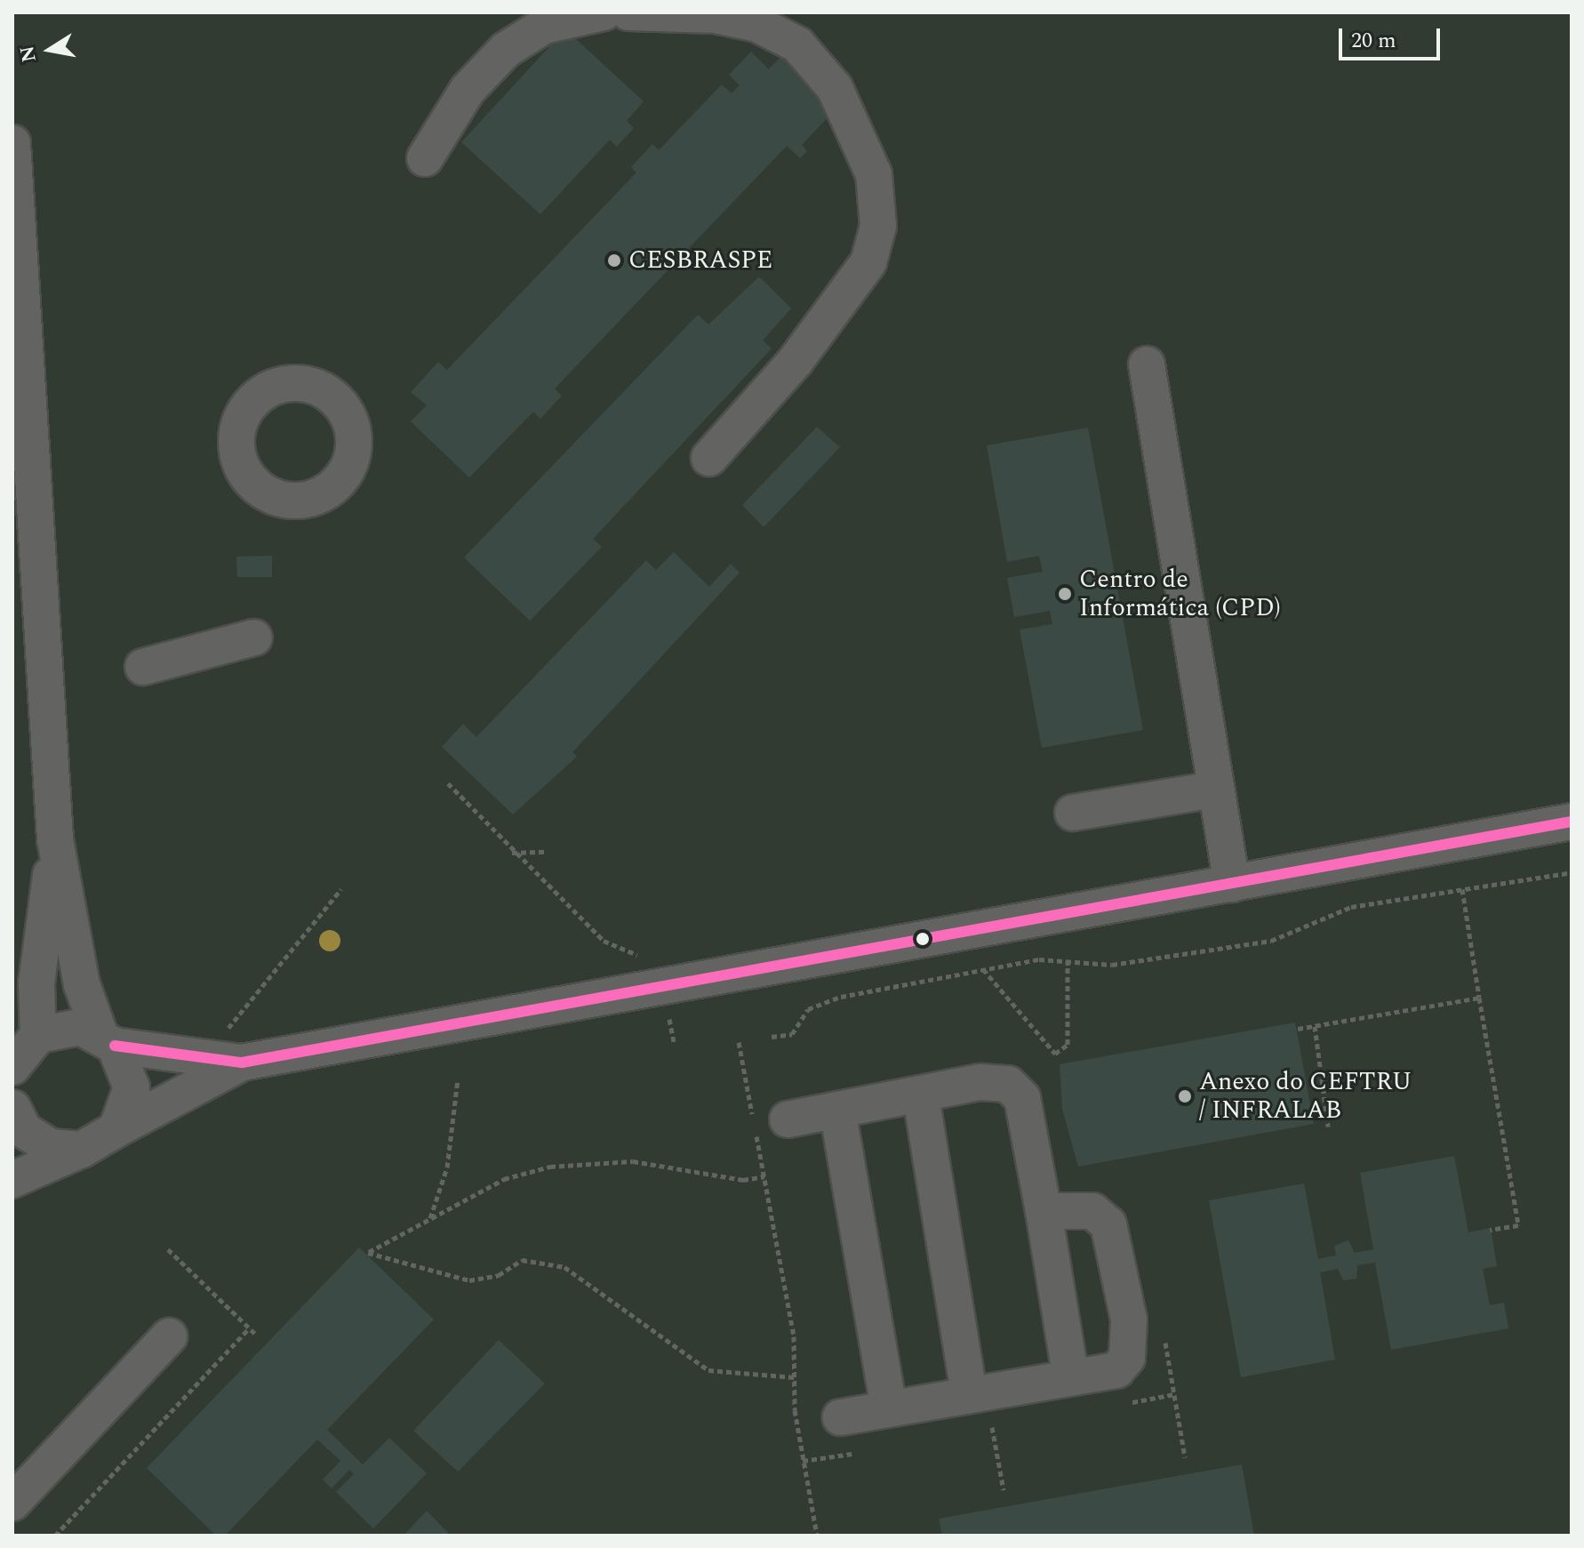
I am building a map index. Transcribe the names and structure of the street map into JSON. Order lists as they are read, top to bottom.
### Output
{
  "places": ["CESBRASPE", "Centro de Informática (CPD)", "Anexo do CEFTRU / INFRALAB"],
  "scale_bar": "20 m",
  "north": "left"
}
